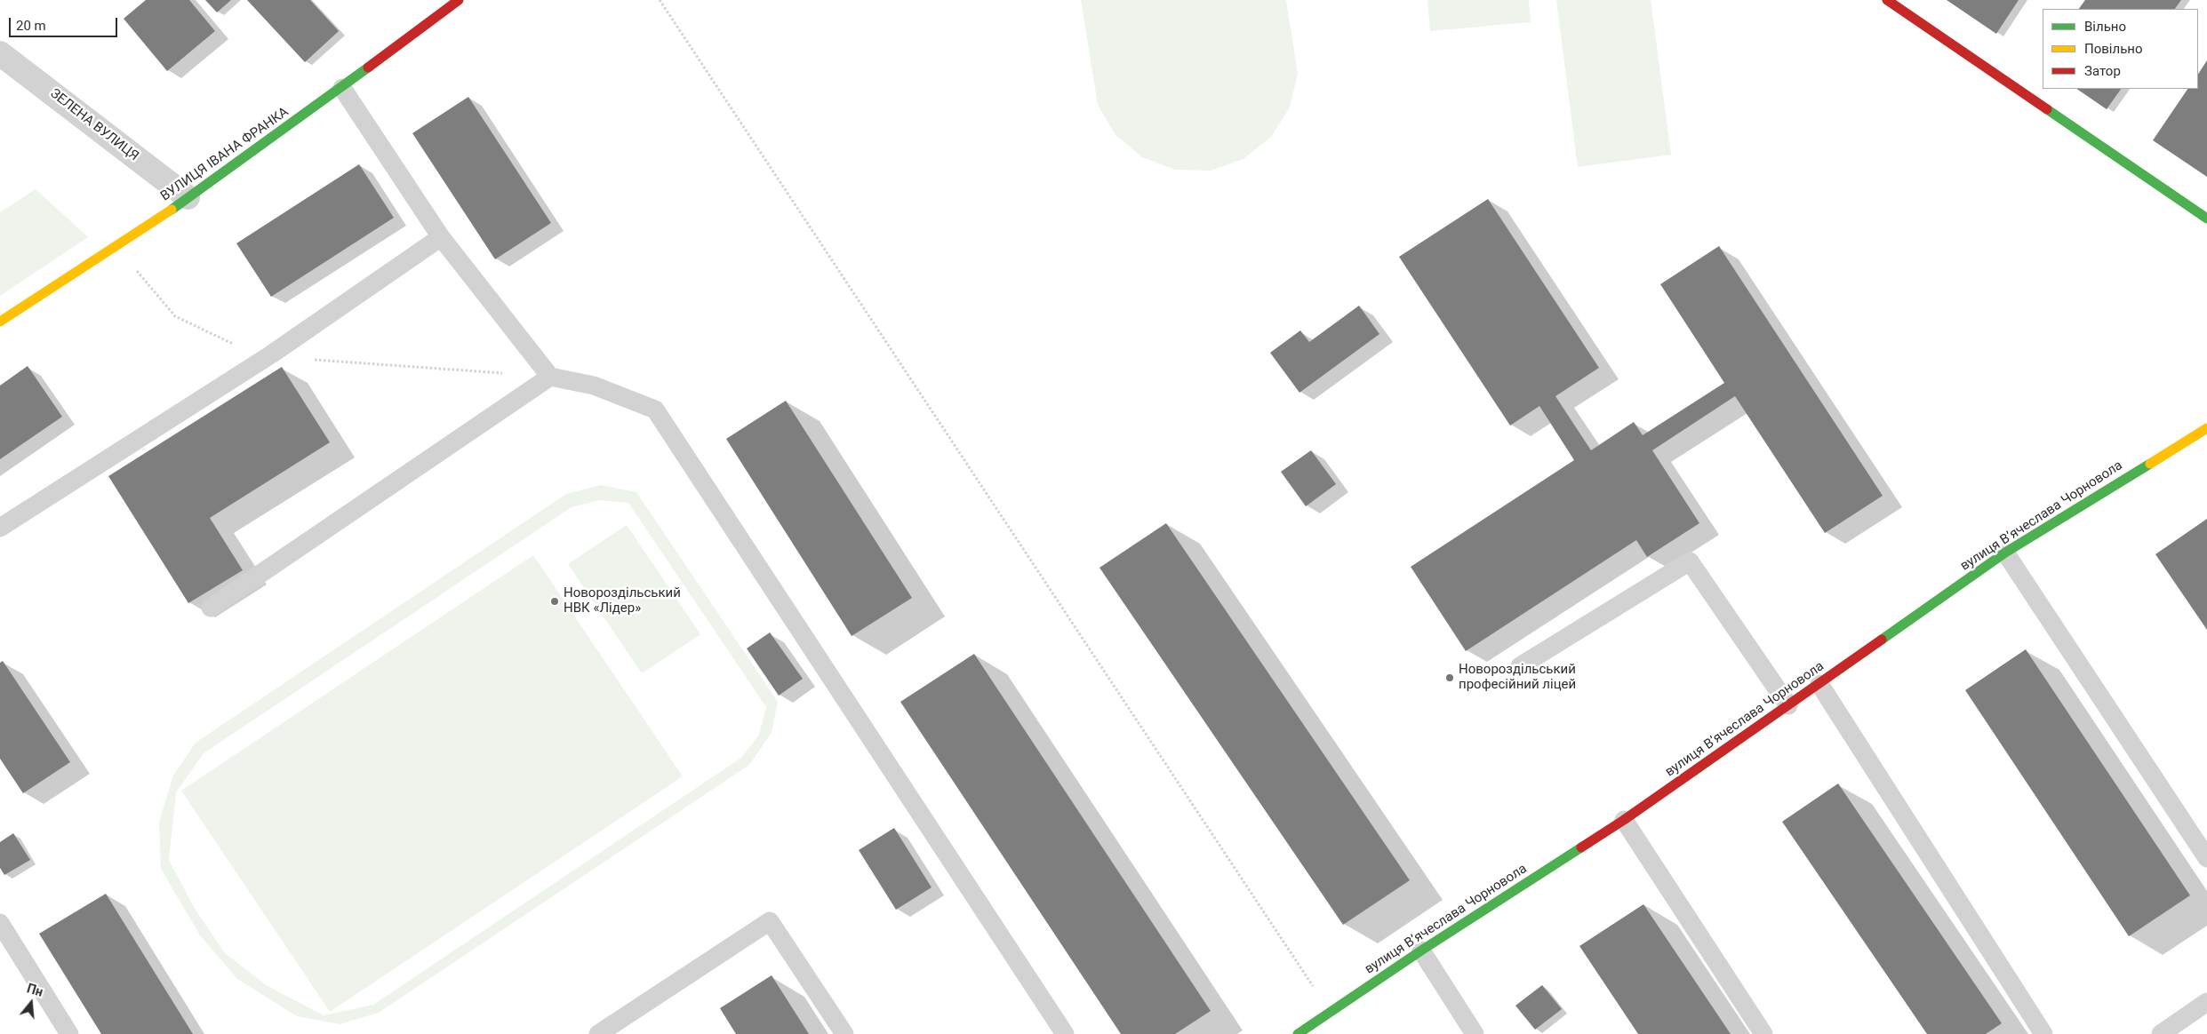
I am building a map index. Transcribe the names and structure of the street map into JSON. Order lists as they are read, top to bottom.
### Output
{
  "streets": {
    "street": ["ЗЕЛЕНА ВУЛИЦЯ", "ВУЛИЦЯ ІВАНА ФРАНКА", "вулиця Вʼячеслава Чорновола"]
  },
  "crossings": [
    ["ЗЕЛЕНА ВУЛИЦЯ", "ВУЛИЦЯ ІВАНА ФРАНКА"]
  ],
  "places": ["Новороздільський НВК «Лідер»", "Новороздільський професійний ліцей"],
  "legend": ["Вільно", "Повільно", "Затор"],
  "scale_bar": "20 m",
  "north": "top"
}
